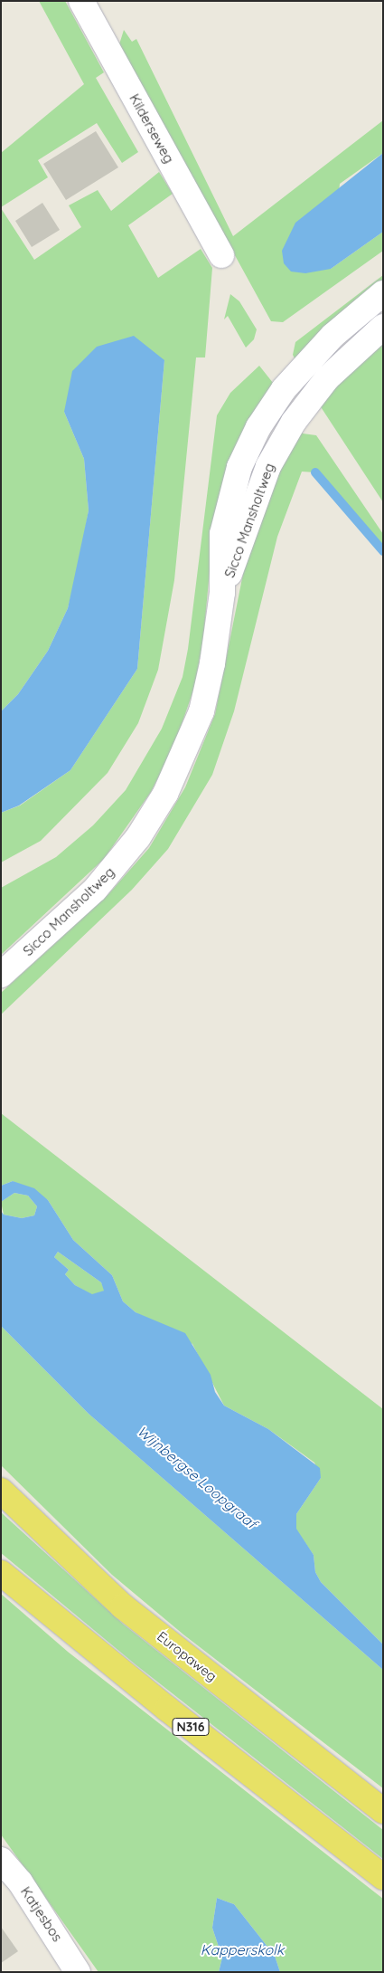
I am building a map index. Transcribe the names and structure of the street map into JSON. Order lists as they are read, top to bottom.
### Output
{
  "streets": {
    "main road": ["Europaweg", "N316"],
    "street": ["Kilderseweg", "Sicco Mansholtweg", "Katjesbos"]
  },
  "water": ["Wijnbergse Loopgraaf", "Kapperskolk"]
}
